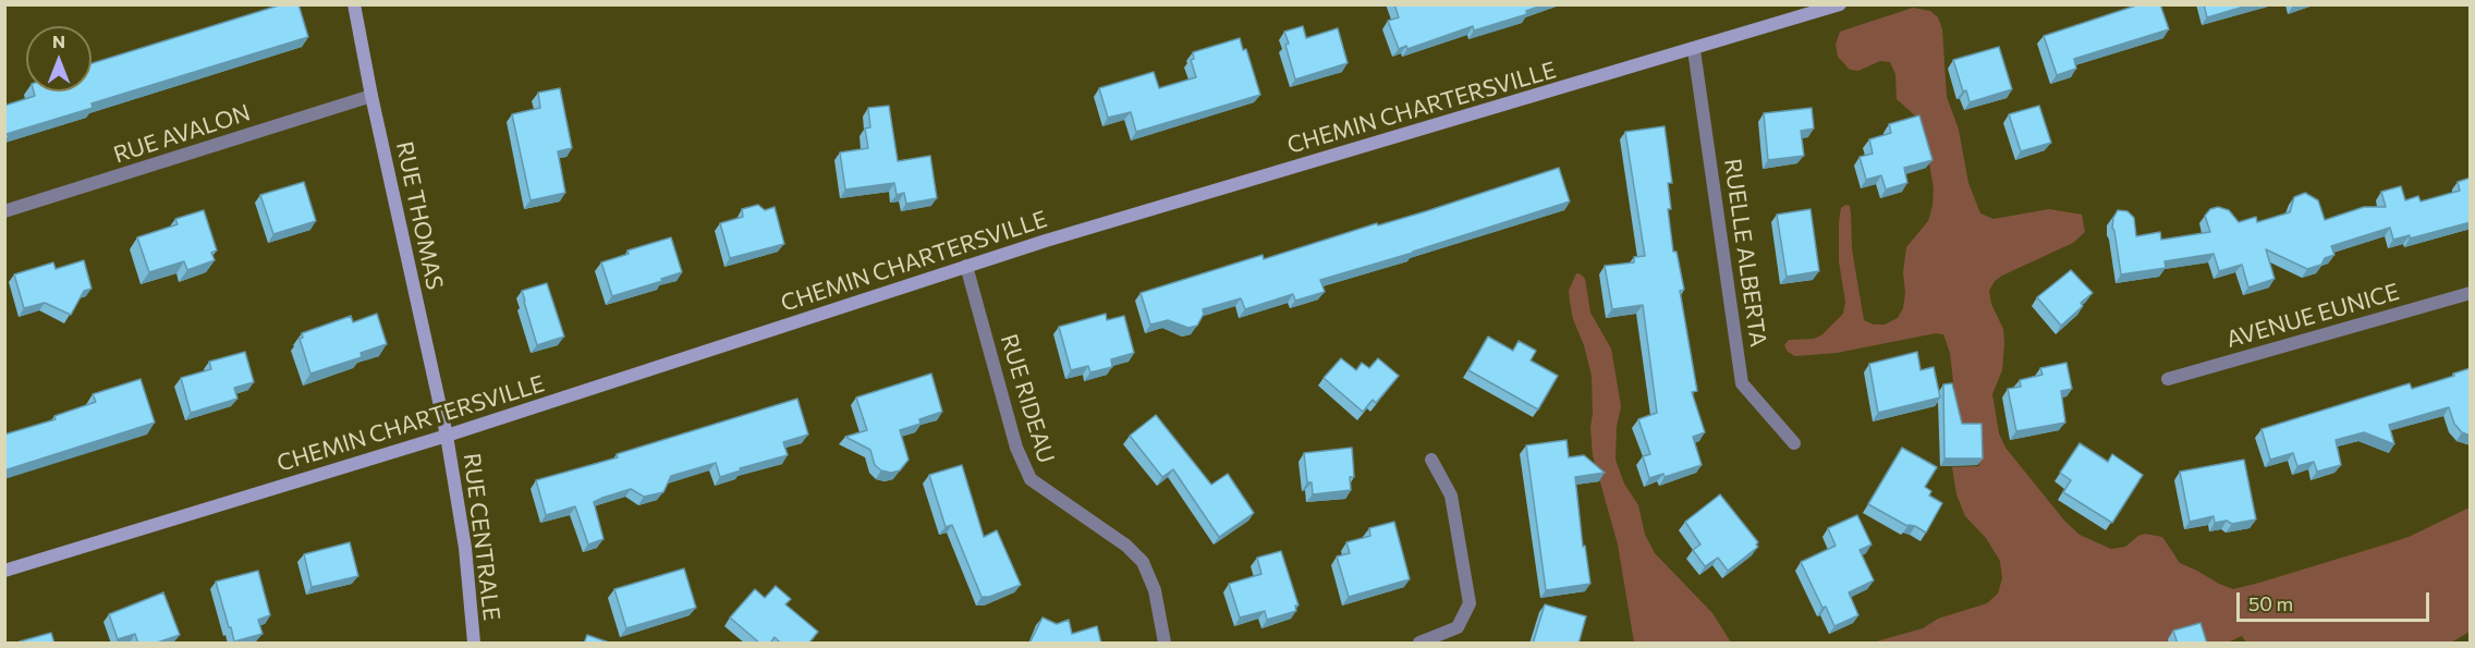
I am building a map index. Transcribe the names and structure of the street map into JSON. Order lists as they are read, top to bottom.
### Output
{
  "streets": {
    "street": [
      "CHEMIN CHARTERSVILLE",
      "RUE AVALON",
      "RUE THOMAS",
      "RUELLE ALBERTA",
      "AVENUE EUNICE",
      "RUE RIDEAU",
      "RUE CENTRALE"
    ]
  },
  "crossings": [
    ["CHEMIN CHARTERSVILLE", "RUE THOMAS"],
    ["CHEMIN CHARTERSVILLE", "RUELLE ALBERTA"],
    ["CHEMIN CHARTERSVILLE", "RUE RIDEAU"],
    ["CHEMIN CHARTERSVILLE", "RUE CENTRALE"],
    ["RUE AVALON", "RUE THOMAS"],
    ["RUE THOMAS", "RUE CENTRALE"]
  ],
  "scale_bar": "50 m",
  "north": "top"
}
